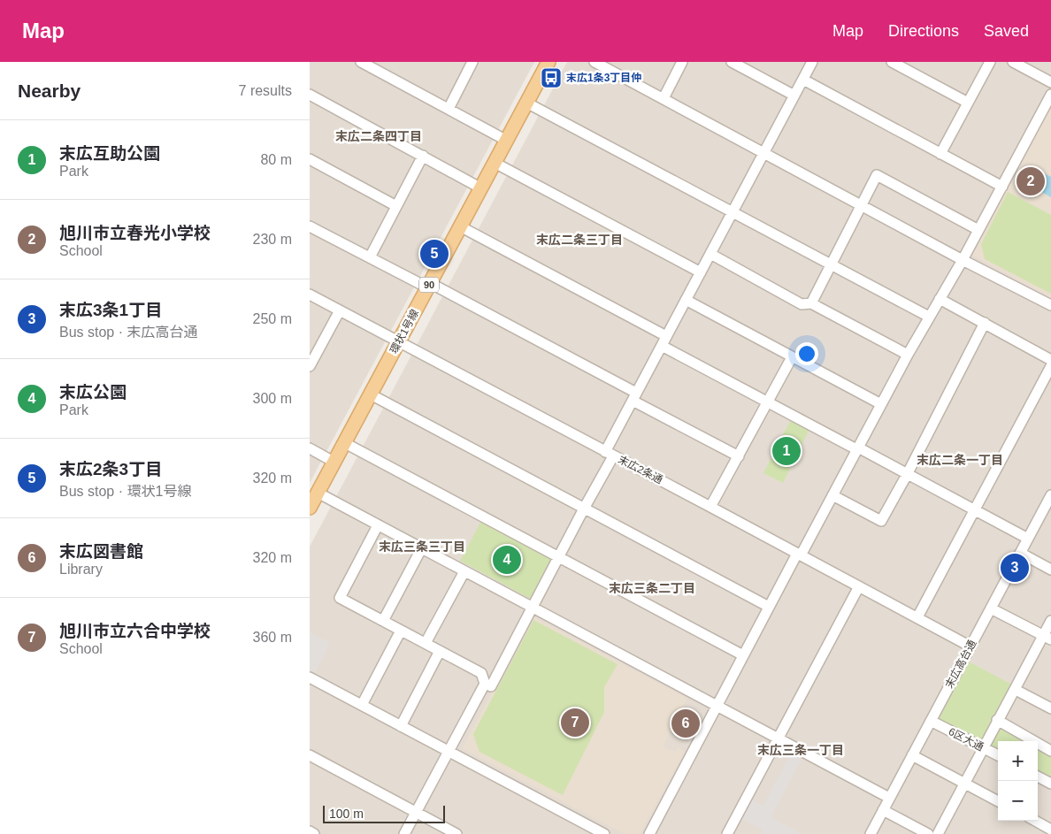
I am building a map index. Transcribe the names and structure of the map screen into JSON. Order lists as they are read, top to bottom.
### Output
{
  "streets": {
    "main road": ["90", "環状1号線"],
    "street": ["末広2条通", "末広高台通", "6区大通"]
  },
  "crossings": [
    ["環状1号線", "末広2条通"],
    ["末広2条通", "末広高台通"],
    ["末広高台通", "6区大通"]
  ],
  "districts": [
    "末広二条四丁目",
    "末広二条三丁目",
    "末広二条一丁目",
    "末広三条三丁目",
    "末広三条二丁目",
    "末広三条一丁目"
  ],
  "places": {
    "bus stop": ["末広1条3丁目仲"]
  },
  "scale_bar": "100 m",
  "page": {
    "header": "Map",
    "nav": ["Map", "Directions", "Saved"],
    "heading": ["Nearby", "7 results"],
    "list": [
      {
        "mark": "1",
        "name": "末広互助公園",
        "note": "Park",
        "value": "80 m"
      },
      {
        "mark": "2",
        "name": "旭川市立春光小学校",
        "note": "School",
        "value": "230 m"
      },
      {
        "mark": "3",
        "name": "末広3条1丁目",
        "note": "Bus stop · 末広高台通",
        "value": "250 m"
      },
      {
        "mark": "4",
        "name": "末広公園",
        "note": "Park",
        "value": "300 m"
      },
      {
        "mark": "5",
        "name": "末広2条3丁目",
        "note": "Bus stop · 環状1号線",
        "value": "320 m"
      },
      {
        "mark": "6",
        "name": "末広図書館",
        "note": "Library",
        "value": "320 m"
      },
      {
        "mark": "7",
        "name": "旭川市立六合中学校",
        "note": "School",
        "value": "360 m"
      }
    ],
    "pins": [
      "2",
      "5",
      "1",
      "4",
      "3",
      "7",
      "6"
    ],
    "map_buttons": ["+", "−"],
    "scale": "100 m"
  }
}
